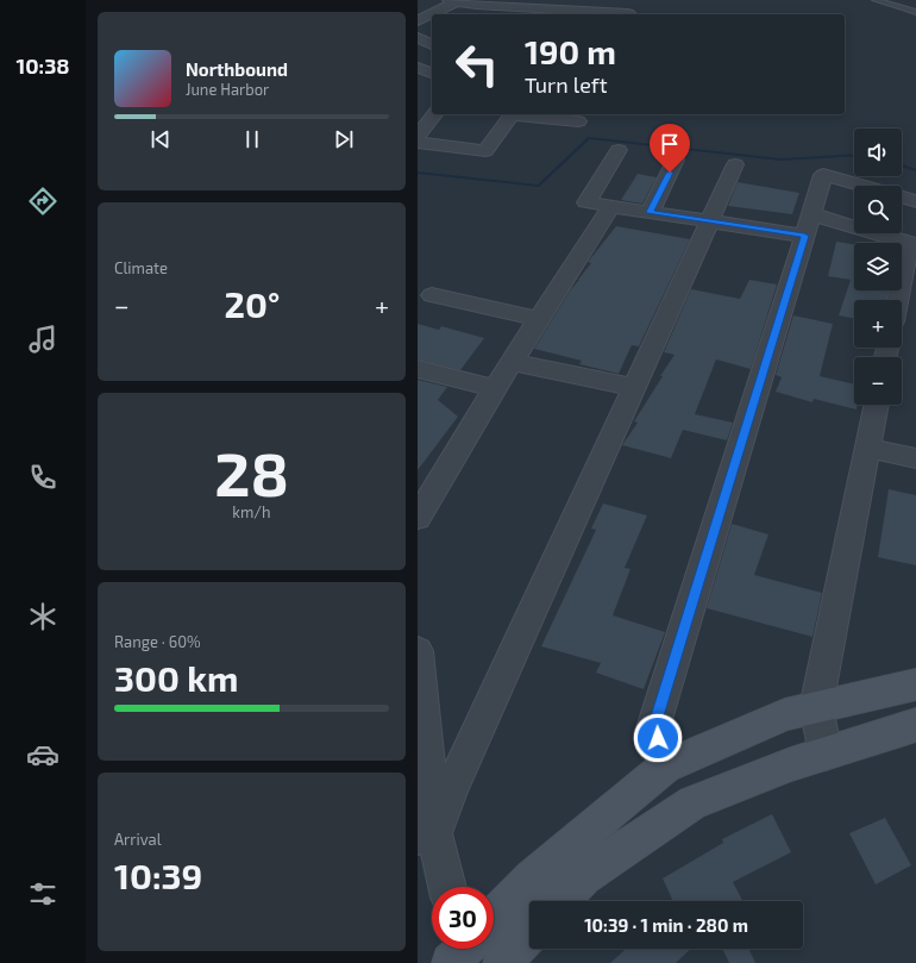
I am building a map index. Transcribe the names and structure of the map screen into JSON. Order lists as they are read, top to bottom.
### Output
{
  "page": {
    "tabs": "10:38",
    "turn": ["190 m", "Turn left"],
    "song": ["Northbound", "June Harbor"],
    "map_buttons": ["+", "−"],
    "tile": [
      "Climate",
      ["28", "km/h"],
      ["Range · 60%", "300 km"],
      ["Arrival", "10:39"]
    ],
    "heat": ["−", "20°", "+"],
    "limit": "30",
    "trip": "10:39 · 1 min · 280 m"
  }
}
